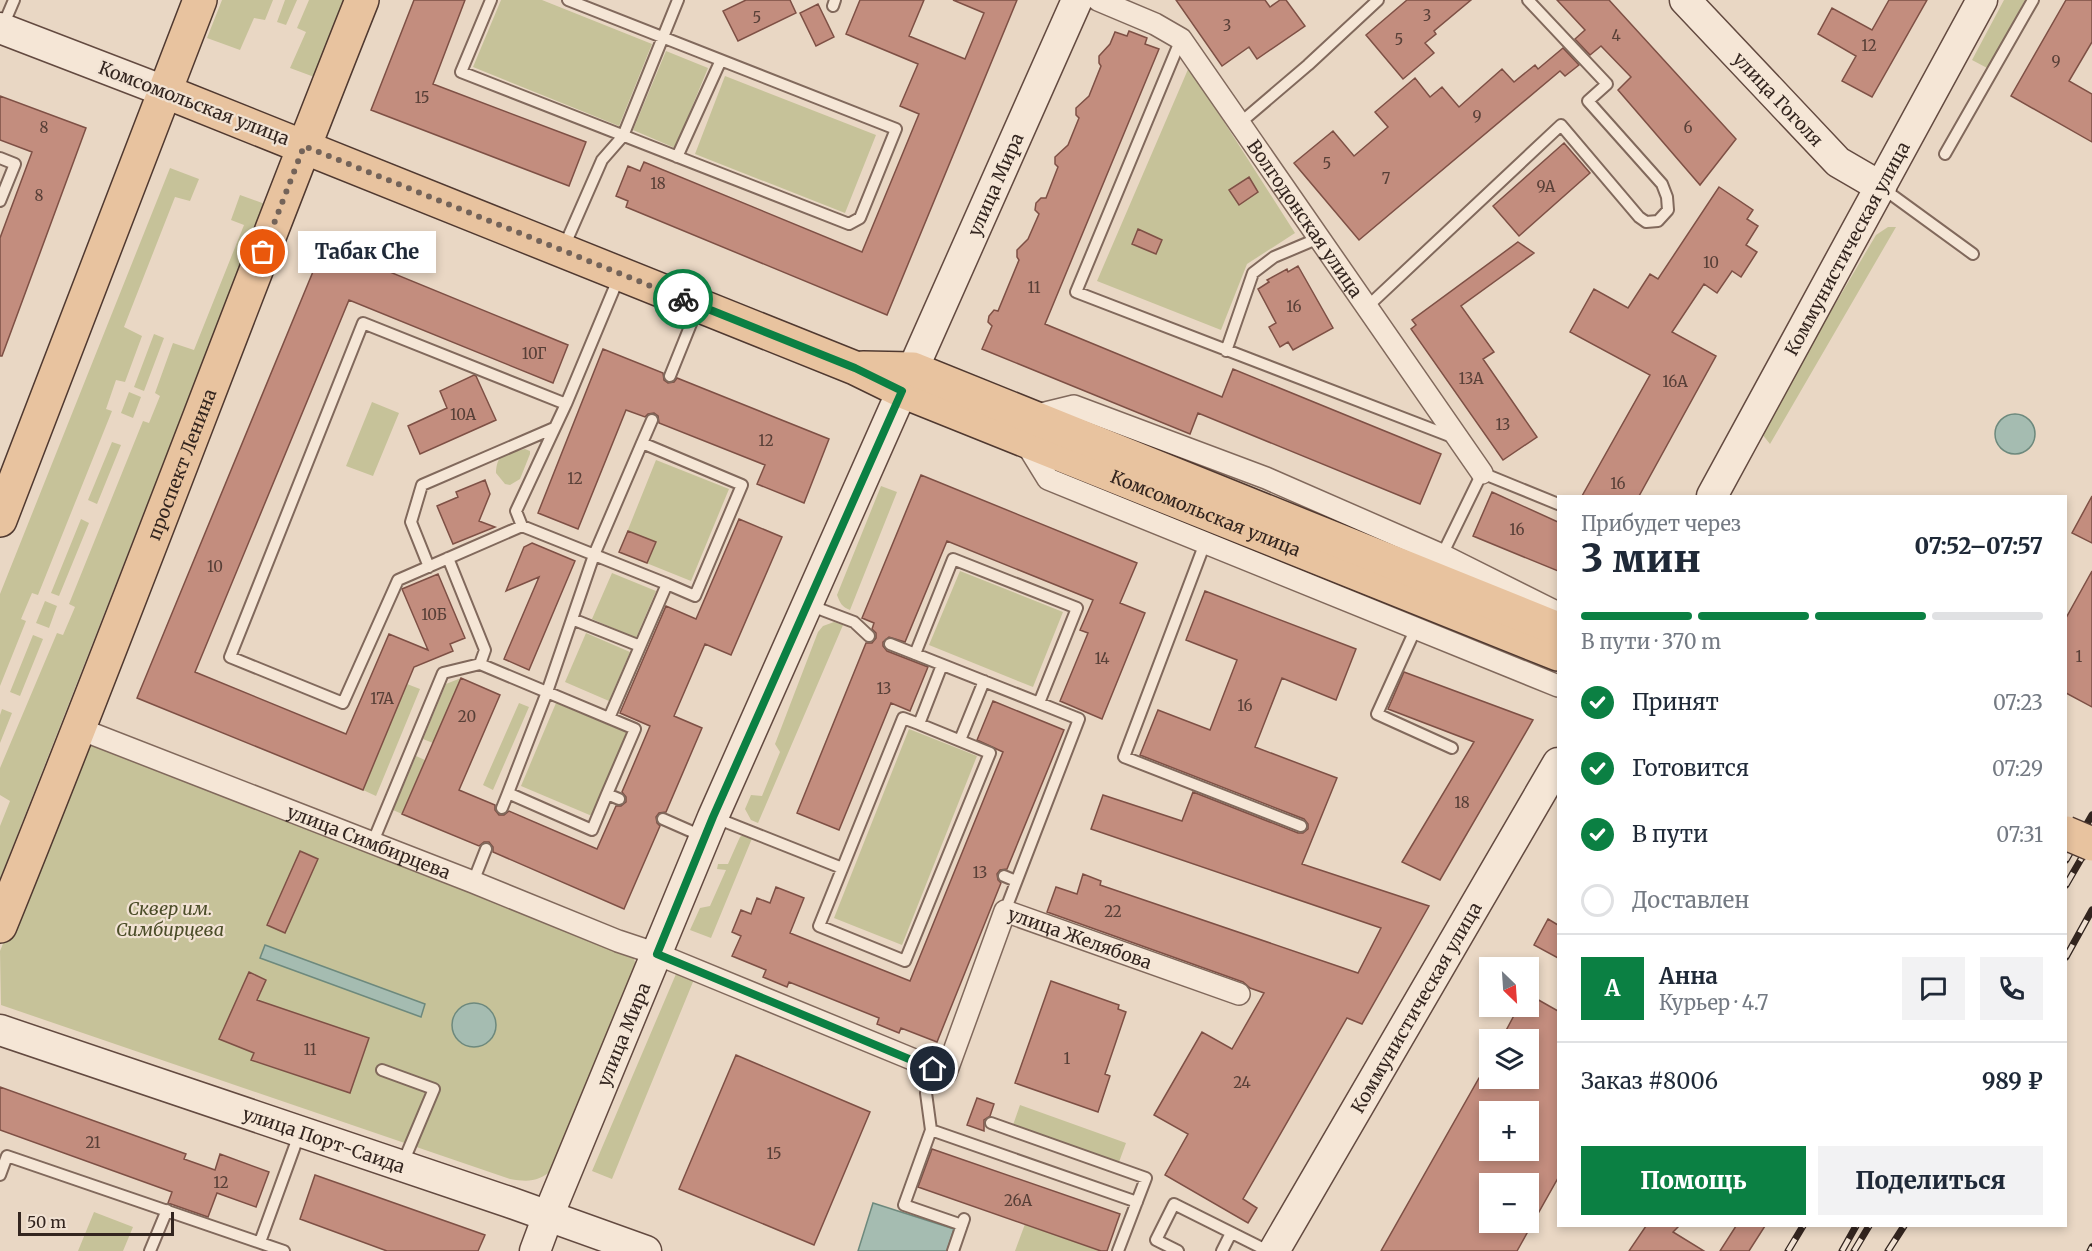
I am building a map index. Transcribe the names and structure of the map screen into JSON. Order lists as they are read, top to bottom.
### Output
{
  "streets": {
    "main road": ["Комсомольская улица", "проспект Ленина"],
    "street": [
      "улица Гоголя",
      "улица Мира",
      "Волгодонская улица",
      "Коммунистическая улица",
      "улица Симбирцева",
      "улица Желябова",
      "улица Порт-Саида"
    ]
  },
  "crossings": [
    ["улица Гоголя", "Коммунистическая улица"],
    ["Комсомольская улица", "улица Мира"],
    ["Комсомольская улица", "проспект Ленина"],
    ["улица Мира", "улица Симбирцева"],
    ["улица Мира", "улица Порт-Саида"],
    ["проспект Ленина", "улица Симбирцева"]
  ],
  "parks": ["Сквер им. Симбирцева"],
  "places": ["Табак Che"],
  "house_numbers": [
    "3",
    "5",
    "3",
    "4",
    "5",
    "12",
    "9",
    "15",
    "9",
    "8",
    "6",
    "5",
    "7",
    "18",
    "9А",
    "8",
    "10",
    "11",
    "16",
    "10Г",
    "13А",
    "16А",
    "10А",
    "13",
    "12",
    "12",
    "16",
    "16",
    "10",
    "10Б",
    "1",
    "14",
    "13",
    "17А",
    "16",
    "20",
    "18",
    "13",
    "22",
    "11",
    "1",
    "24",
    "21",
    "15",
    "12",
    "26А"
  ],
  "scale_bar": "50 m",
  "north": "bottom right",
  "page": {
    "bubble": "Табак Che",
    "heading": ["3 мин", "Прибудет через", "07:52–07:57"],
    "panel": [
      "Анна",
      "Курьер · 4.7",
      "Заказ #8006",
      "989 ₽"
    ],
    "bar": "В пути · 370 m",
    "list": [
      ["Принят", "07:23"],
      ["Готовится", "07:29"],
      ["В пути", "07:31"],
      "Доставлен"
    ],
    "map_buttons": ["+", "−"],
    "round": "А",
    "buttons": ["Помощь", "Поделиться"],
    "scale": "50 m"
  }
}
